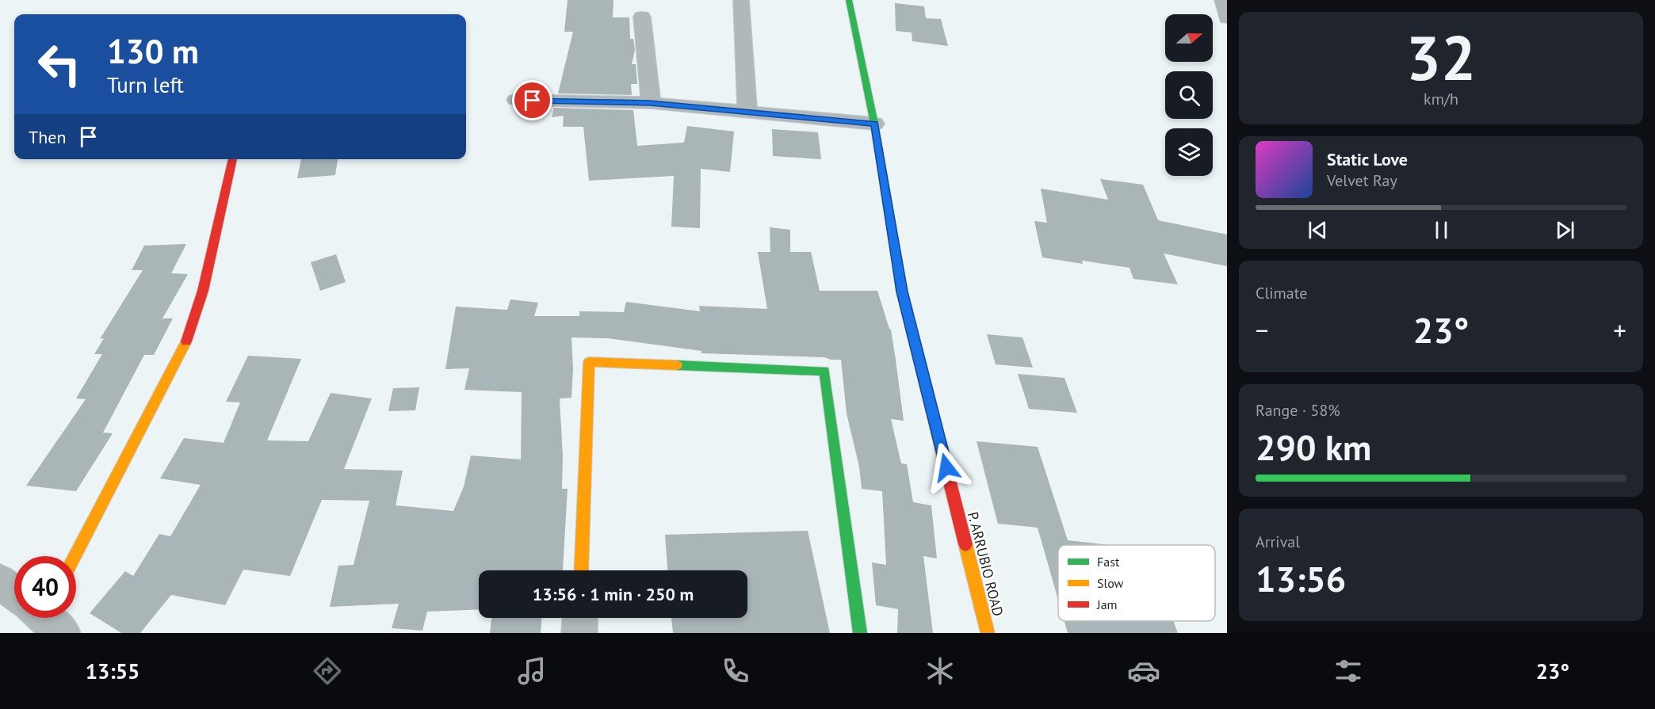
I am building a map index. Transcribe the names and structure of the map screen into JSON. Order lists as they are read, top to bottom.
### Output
{
  "streets": {
    "street": ["P. ARRUBIO ROAD"]
  },
  "legend": ["Fast", "Slow", "Jam"],
  "north": "right",
  "page": {
    "tile": [
      ["32", "km/h"],
      "Climate",
      ["Range · 58%", "290 km"],
      ["Arrival", "13:56"]
    ],
    "turn": ["130 m", "Turn left"],
    "then": "Then",
    "song": ["Static Love", "Velvet Ray"],
    "heat": ["−", "23°", "+"],
    "limit": "40",
    "trip": "13:56 · 1 min · 250 m",
    "tabs": ["13:55", "23°"]
  }
}
